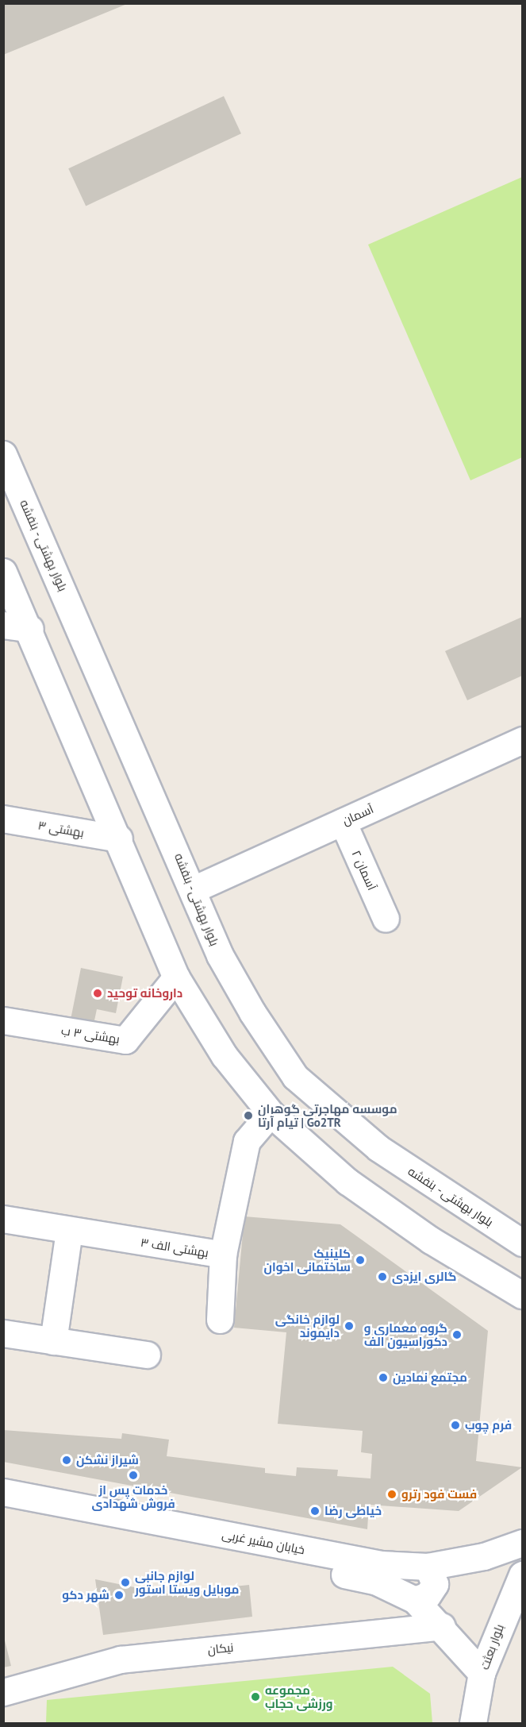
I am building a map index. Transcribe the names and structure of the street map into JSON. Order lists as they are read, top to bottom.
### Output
{
  "streets": {
    "main road": [
      "بلوار بهشتی - بنفشه",
      "آسمان",
      "بهشتی ۳",
      "۲ آسمان",
      "بهشتی ۳ ب",
      "بهشتی الف ۳",
      "خیابان مشیر غربی",
      "بلوار بعثت",
      "نیکان"
    ]
  },
  "crossings": [
    ["بلوار بهشتی - بنفشه", "آسمان"],
    ["آسمان", "۲ آسمان"],
    ["خیابان مشیر غربی", "بلوار بعثت"],
    ["خیابان مشیر غربی", "نیکان"]
  ],
  "places": [
    "داروخانه توحید",
    "موسسه مهاجرتی گوهران تیام آرتا | Go2TR",
    "کلینیک ساختمانی اخوان",
    "گالری ایزدی",
    "لوازم خانگی دایموند",
    "گروه معماری و دکوراسیون الف",
    "مجتمع نمادین",
    "فرم چوب",
    "شیراز نشکن",
    "خدمات پس از فروش شهدادی",
    "فست فود رترو",
    "خیاطی رضا",
    "لوازم جانبی موبایل ویستا استور",
    "شهر دکو",
    "مجموعه ورزشی حجاب"
  ]
}
